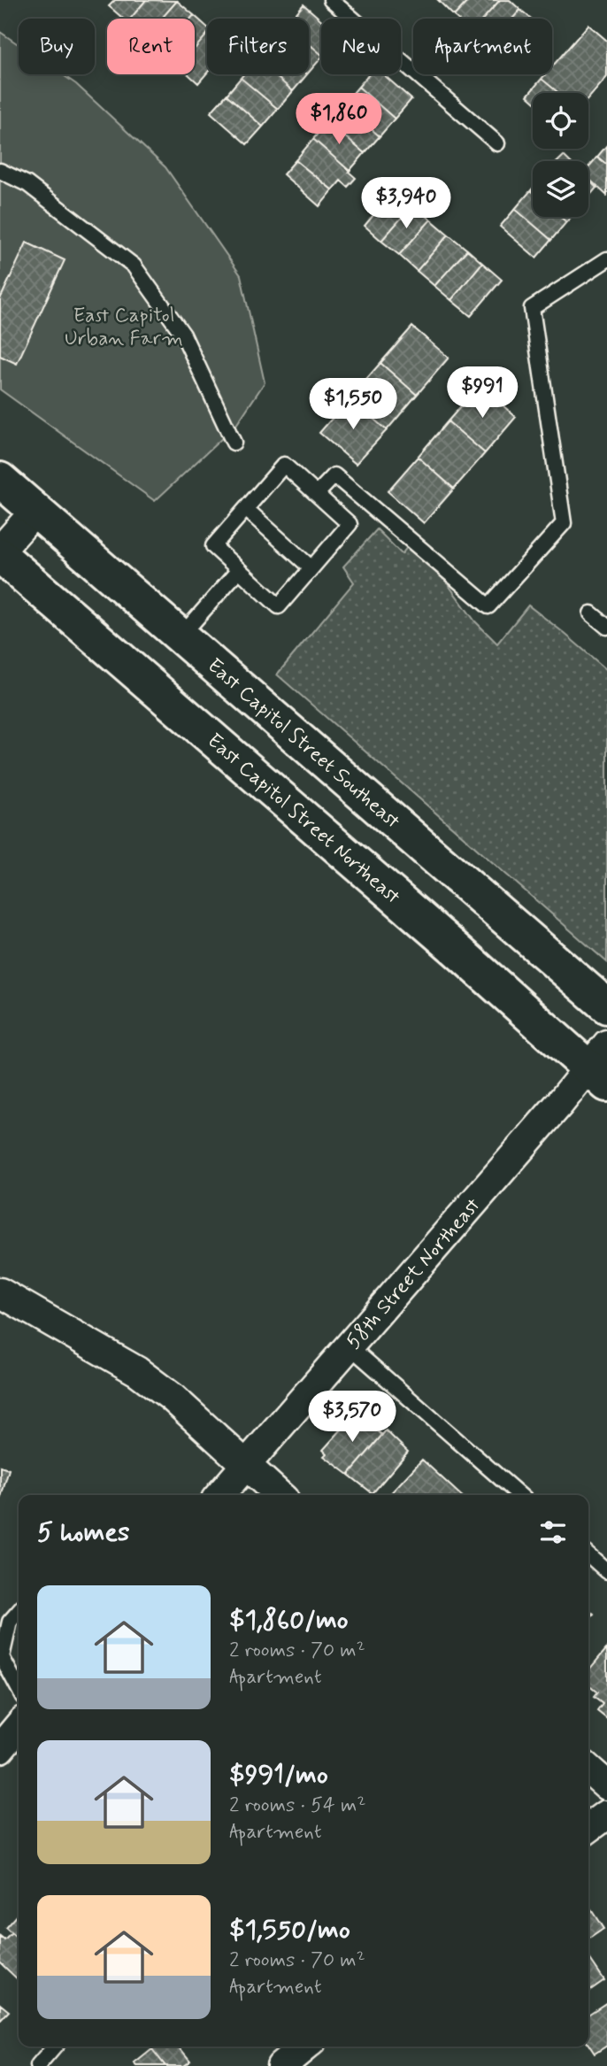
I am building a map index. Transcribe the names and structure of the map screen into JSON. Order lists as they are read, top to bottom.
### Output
{
  "streets": {
    "main road": ["East Capitol Street Southeast", "East Capitol Street Northeast"],
    "street": ["58th Street Northeast"]
  },
  "crossings": [
    ["East Capitol Street Northeast", "58th Street Northeast"]
  ],
  "parks": ["East Capitol Urban Farm"],
  "page": {
    "chip": [
      "Buy",
      "Rent",
      "Filters",
      "New",
      "Apartment"
    ],
    "price": [
      "$1,860",
      "$3,940",
      "$991",
      "$1,550",
      "$3,570"
    ],
    "heading": "5 homes",
    "list": [
      {
        "name": "$1,860/mo",
        "note": "2 rooms · 70 m² · Apartment"
      },
      {
        "name": "$991/mo",
        "note": "2 rooms · 54 m² · Apartment"
      },
      {
        "name": "$1,550/mo",
        "note": "2 rooms · 70 m² · Apartment"
      }
    ]
  }
}
